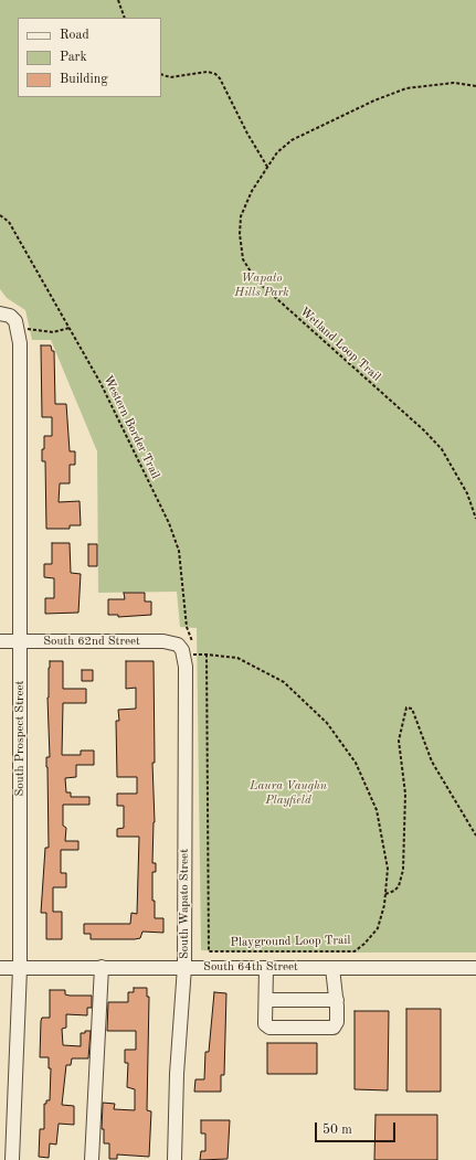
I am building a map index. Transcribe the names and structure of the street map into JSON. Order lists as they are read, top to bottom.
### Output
{
  "streets": {
    "street": [
      "South 62nd Street",
      "South Prospect Street",
      "South Wapato Street",
      "South 64th Street"
    ],
    "path": ["Wetland Loop Trail", "Western Border Trail", "Playground Loop Trail"]
  },
  "crossings": [
    ["Western Border Trail", "Playground Loop Trail"],
    ["South 62nd Street", "South Prospect Street"],
    ["South 62nd Street", "South Wapato Street"],
    ["South Prospect Street", "South 64th Street"],
    ["South Wapato Street", "South 64th Street"]
  ],
  "parks": ["Wapato Hills Park", "Laura Vaughn Playfield"],
  "legend": ["Road", "Park", "Building"],
  "scale_bar": "50 m"
}
